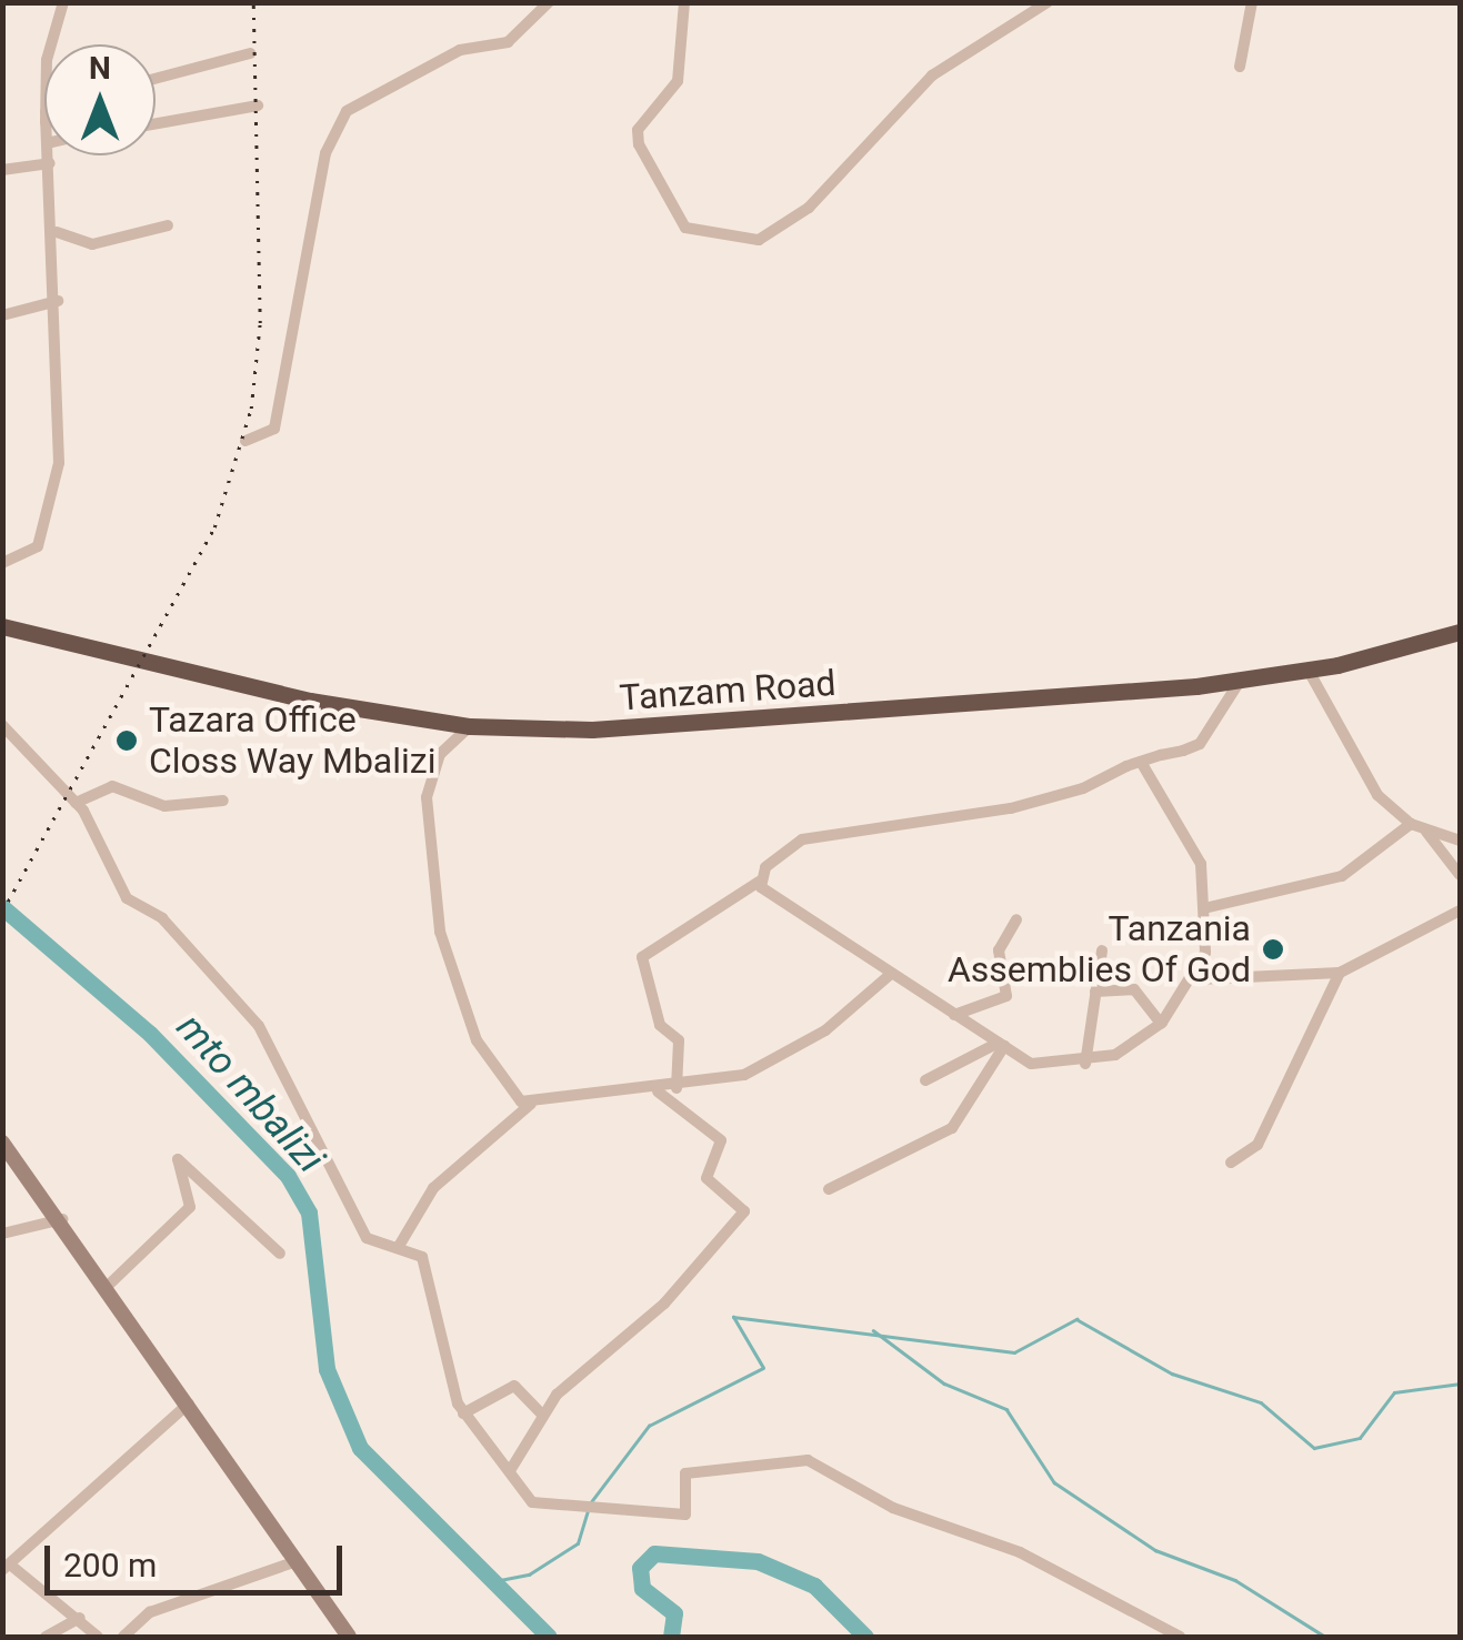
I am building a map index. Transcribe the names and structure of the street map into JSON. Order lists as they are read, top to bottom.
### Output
{
  "streets": {
    "highway": ["Tanzam Road"]
  },
  "water": ["mto mbalizi"],
  "places": ["Tazara Office Closs Way Mbalizi", "Tanzania Assemblies Of God"],
  "scale_bar": "200 m",
  "north": "top"
}
